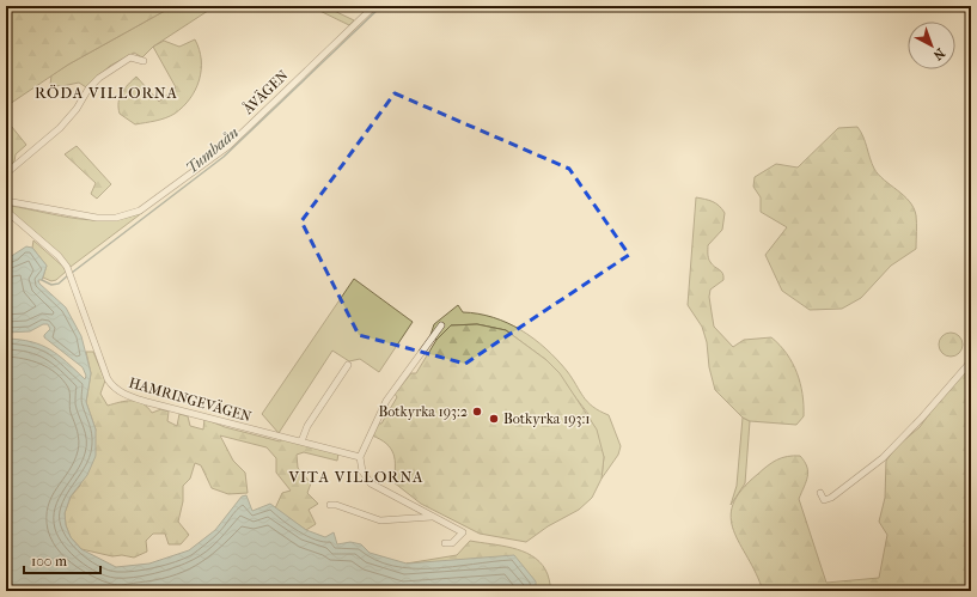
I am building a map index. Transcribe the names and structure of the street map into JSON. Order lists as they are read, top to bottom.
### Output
{
  "streets": {
    "street": ["ÅVÄGEN", "HAMRINGEVÄGEN"]
  },
  "districts": ["RÖDA VILLORNA", "VITA VILLORNA"],
  "water": ["Tumbaån"],
  "places": ["Botkyrka 193:2", "Botkyrka 193:1"],
  "scale_bar": "100 m",
  "north": "bottom right"
}
